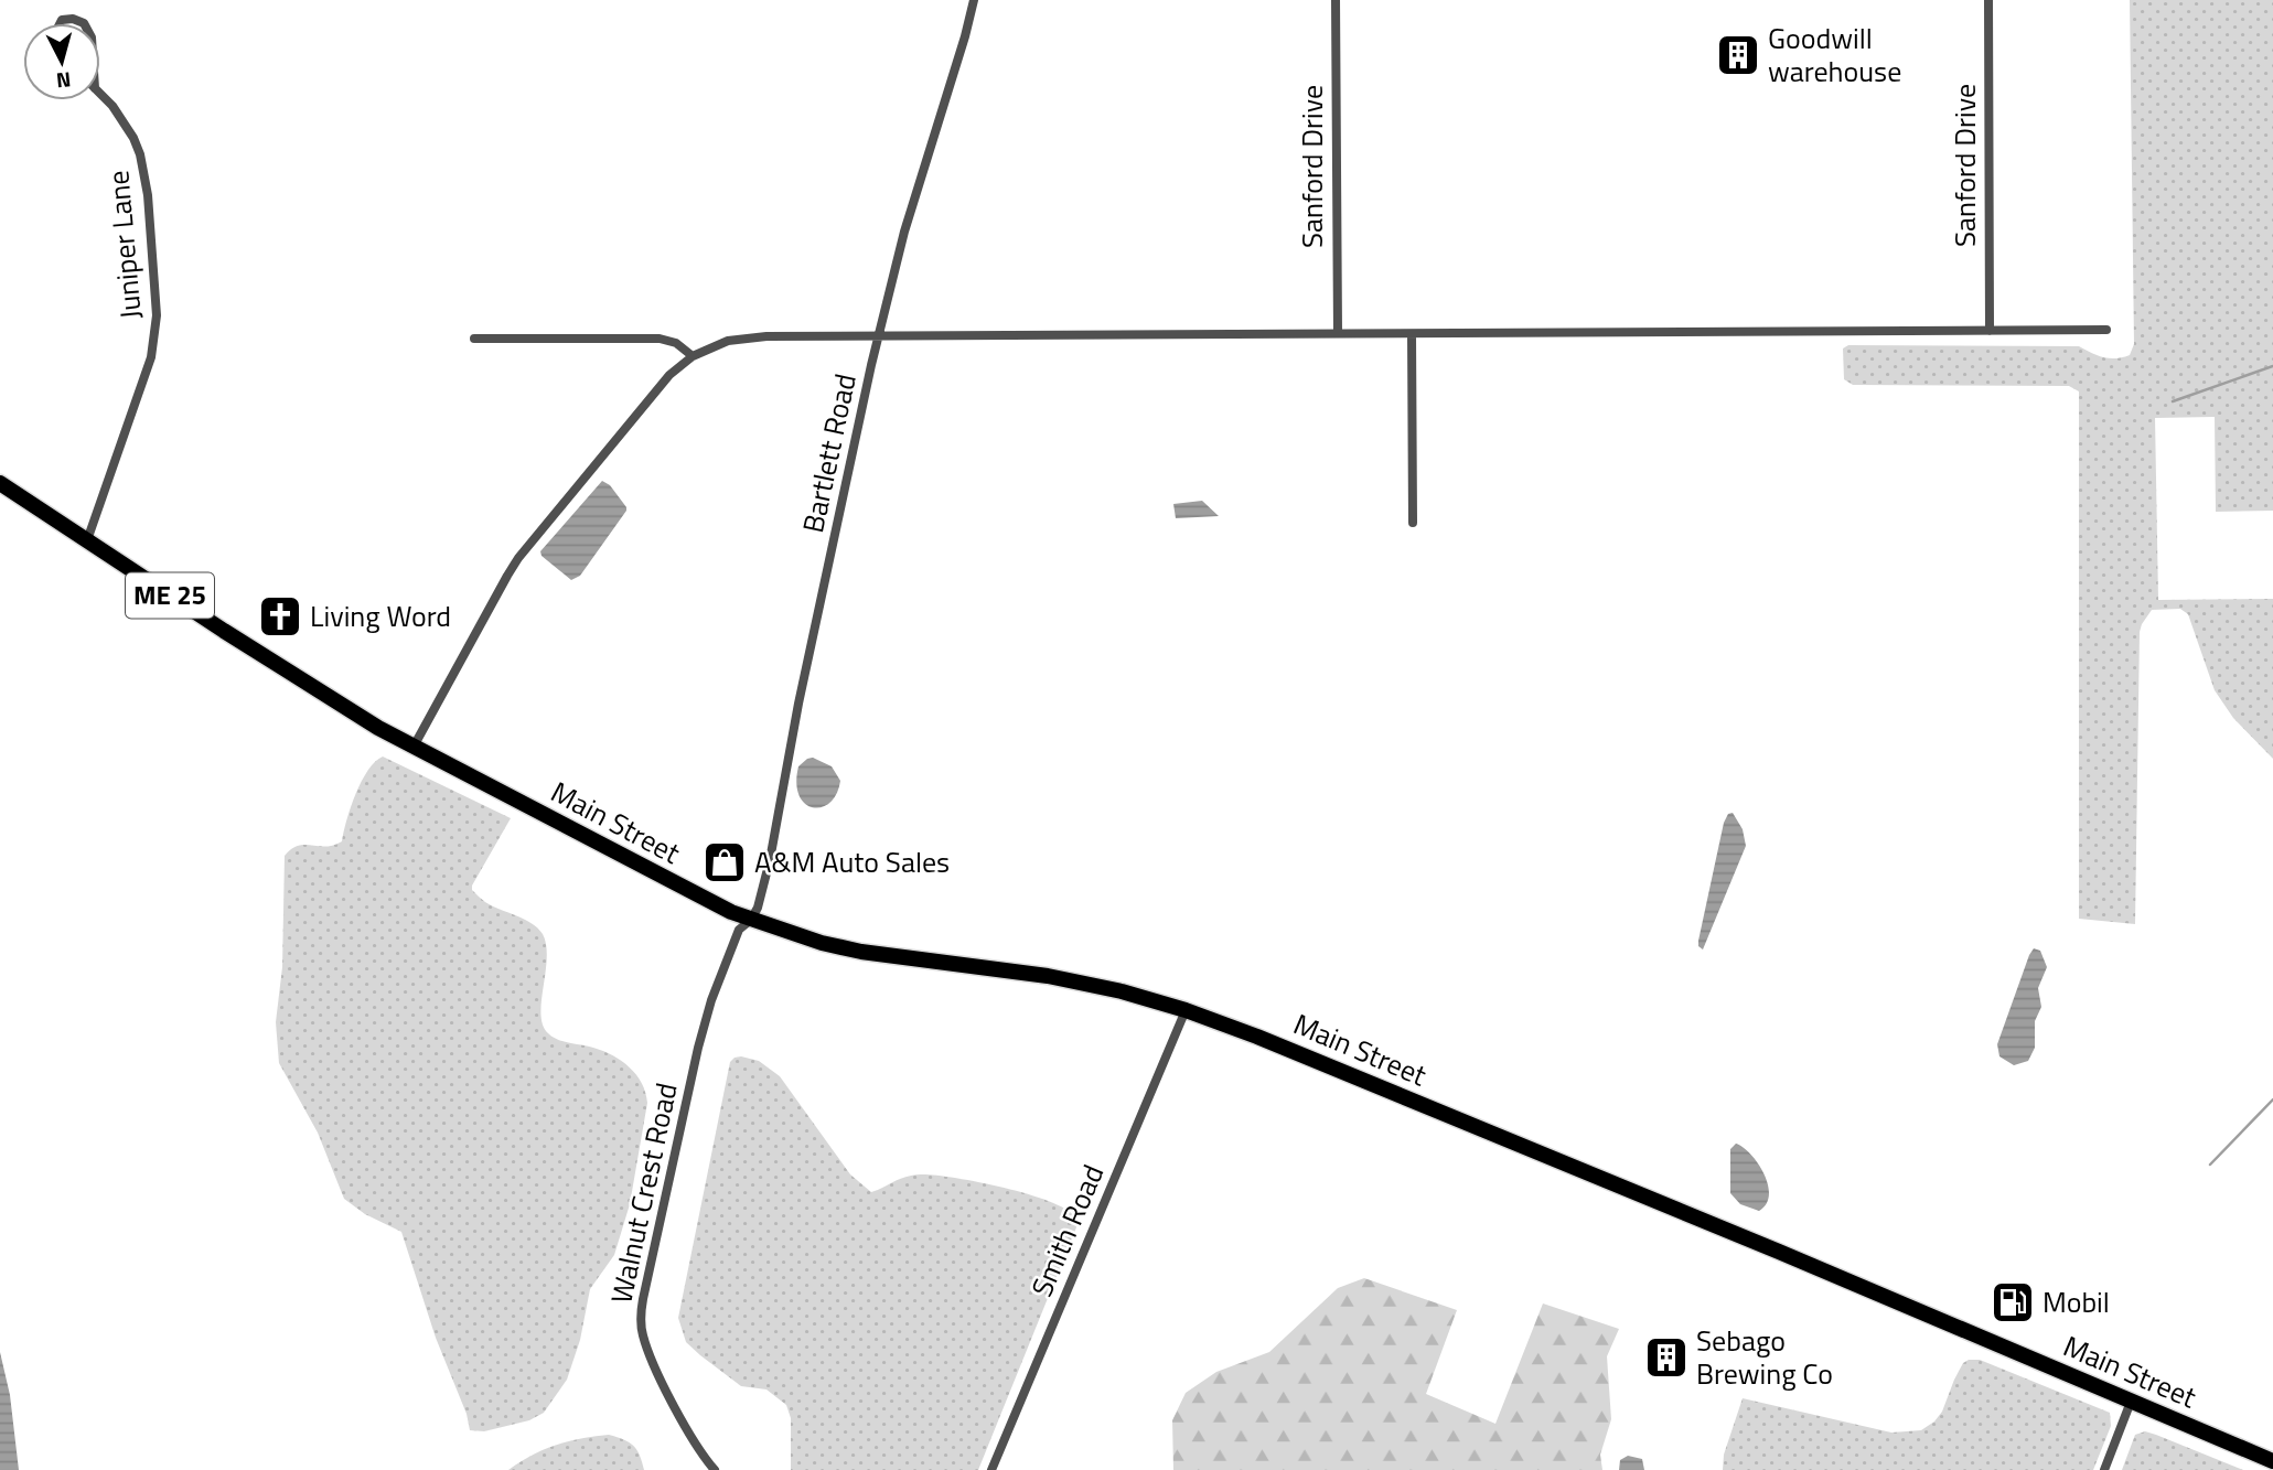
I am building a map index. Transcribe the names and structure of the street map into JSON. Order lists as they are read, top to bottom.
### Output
{
  "streets": {
    "highway": ["ME 25", "Main Street"],
    "street": [
      "Sanford Drive",
      "Juniper Lane",
      "Bartlett Road",
      "Walnut Crest Road",
      "Smith Road"
    ]
  },
  "crossings": [
    ["Juniper Lane", "ME 25"],
    ["Juniper Lane", "Main Street"],
    ["Bartlett Road", "Main Street"],
    ["Bartlett Road", "Walnut Crest Road"],
    ["ME 25", "Main Street"],
    ["Main Street", "Walnut Crest Road"],
    ["Main Street", "Smith Road"]
  ],
  "places": {
    "building": ["Goodwill warehouse", "Sebago Brewing Co"],
    "church": ["Living Word"],
    "shop": ["A&M Auto Sales"],
    "fuel station": ["Mobil"]
  },
  "north": "bottom"
}
